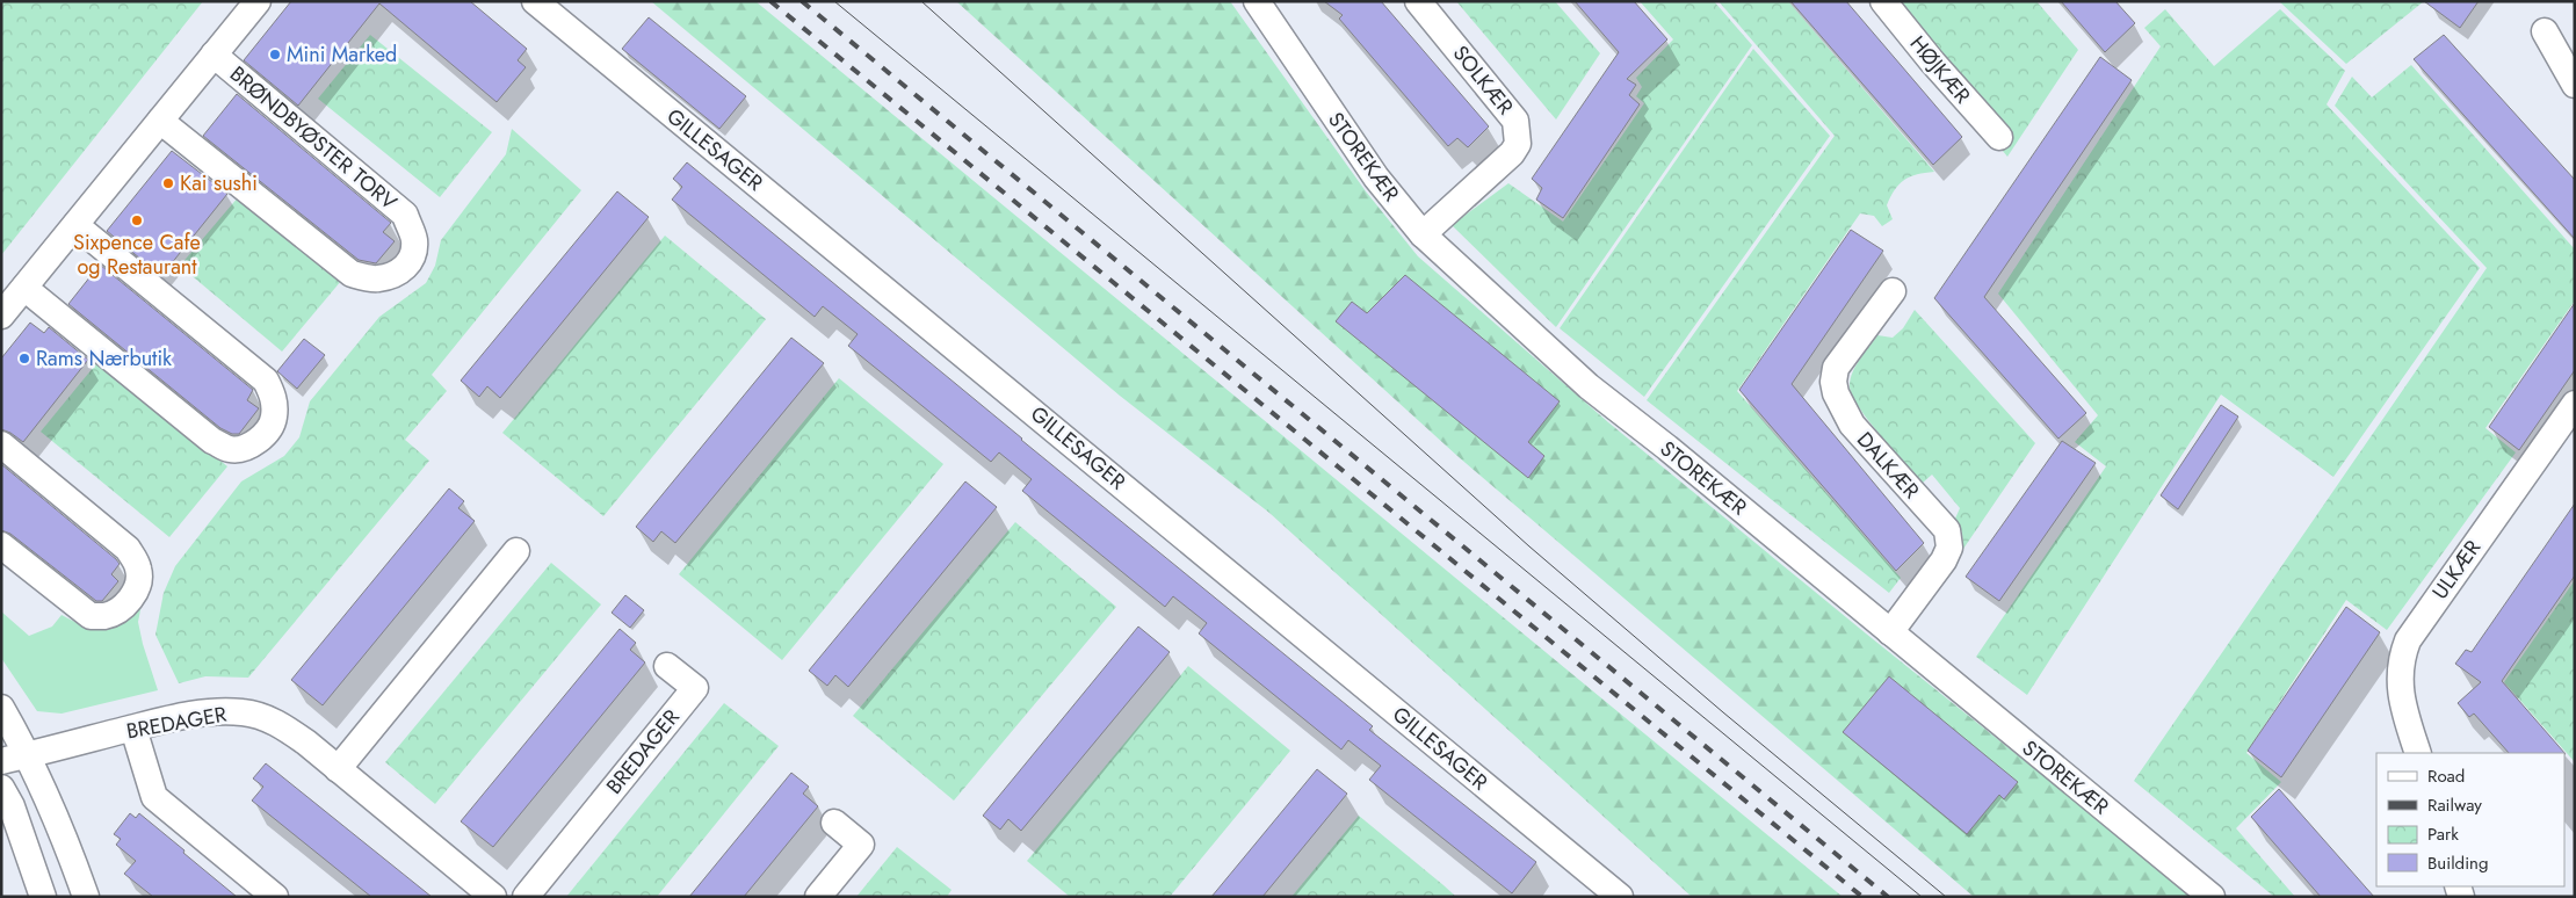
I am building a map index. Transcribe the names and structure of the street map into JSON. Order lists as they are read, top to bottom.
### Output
{
  "streets": {
    "street": [
      "HØJKÆR",
      "SOLKÆR",
      "BRØNDBYØSTER TORV",
      "GILLESAGER",
      "STOREKÆR",
      "DALKÆR",
      "ULKÆR",
      "BREDAGER"
    ]
  },
  "crossings": [
    ["SOLKÆR", "STOREKÆR"],
    ["STOREKÆR", "DALKÆR"]
  ],
  "places": [
    "Mini Marked",
    "Kai sushi",
    "Sixpence Cafe og Restaurant",
    "Rams Nærbutik"
  ],
  "legend": [
    "Road",
    "Railway",
    "Park",
    "Building"
  ]
}
